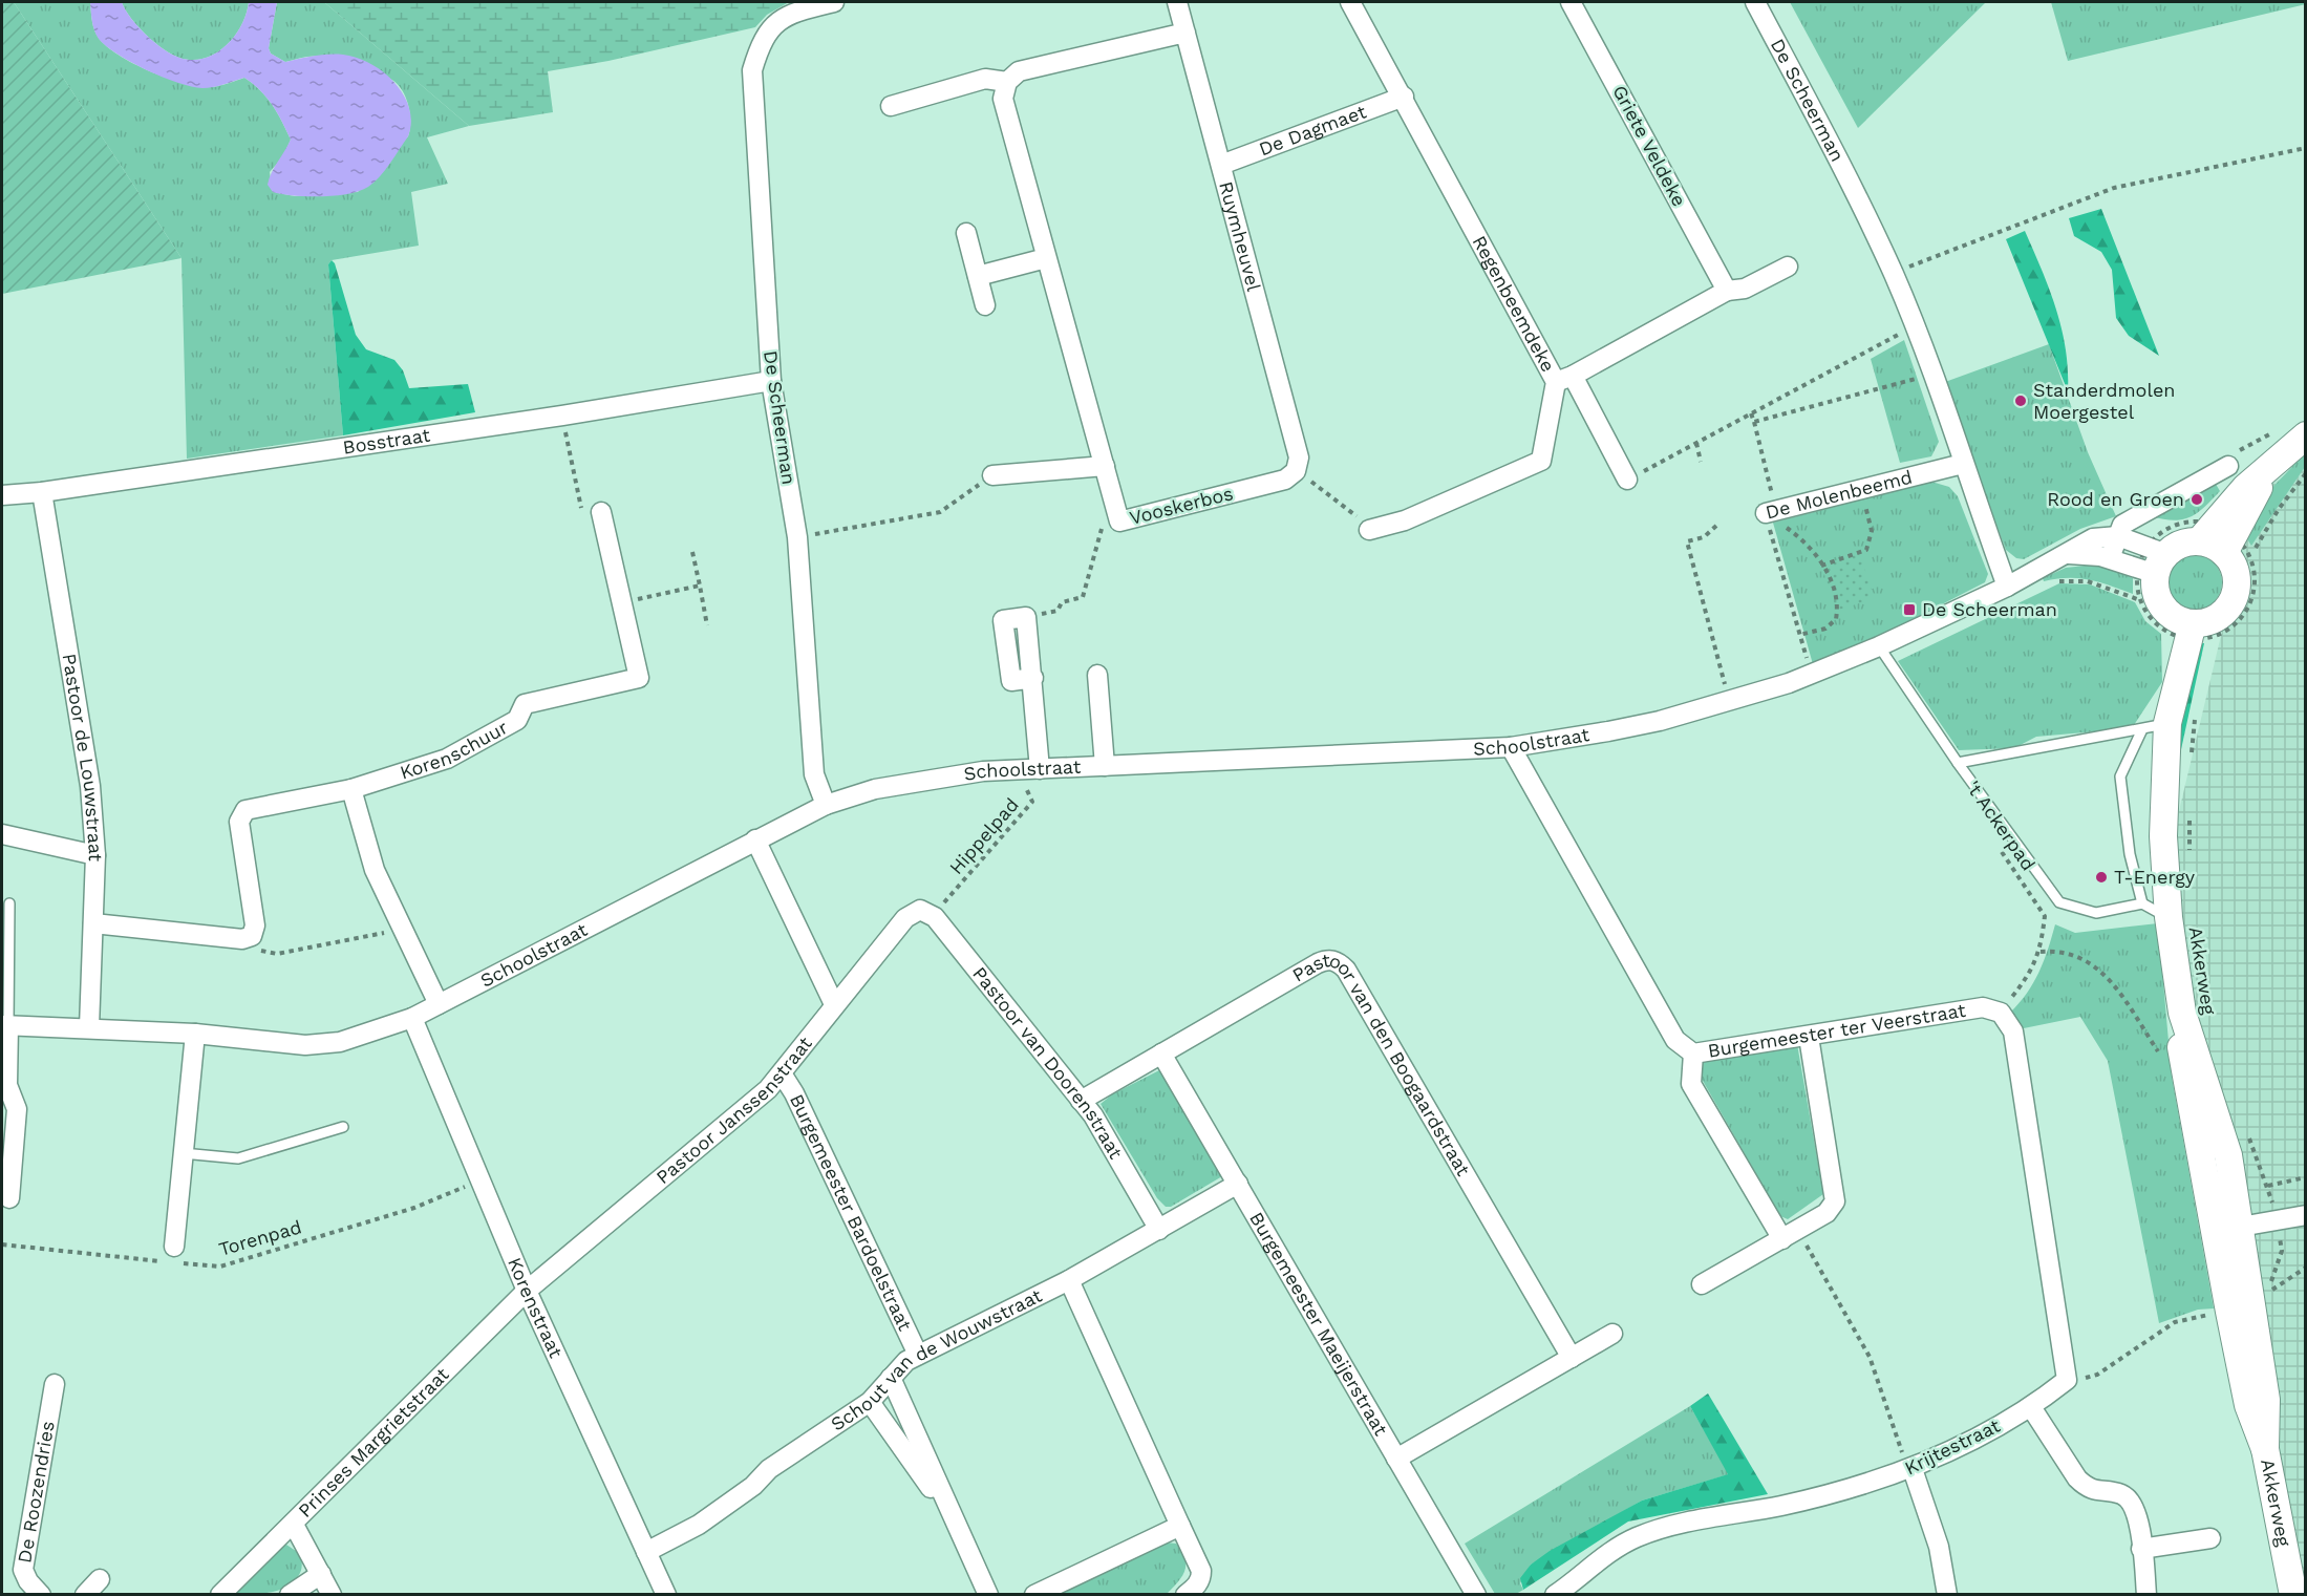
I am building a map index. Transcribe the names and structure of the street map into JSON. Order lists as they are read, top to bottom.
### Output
{
  "streets": {
    "main road": ["Akkerweg"],
    "street": [
      "De Scheerman",
      "De Dagmaet",
      "Griete Veldeke",
      "Ruymheuvel",
      "Regenbeemdeke",
      "Bosstraat",
      "De Molenbeemd",
      "Vooskerbos",
      "Schoolstraat",
      "Korenschuur",
      "Pastoor de Louwstraat",
      "Burgemeester ter Veerstraat",
      "Pastoor van Doorenstraat",
      "Pastoor van den Boogaardstraat",
      "Pastoor Janssenstraat",
      "Burgemeester Bardoelstraat",
      "Korenstraat",
      "Burgemeester Maeijerstraat",
      "Schout van de Wouwstraat",
      "Prinses Margrietstraat",
      "Krijtestraat",
      "De Roozendries"
    ],
    "path": ["'t Ackerpad", "Hippelpad", "Torenpad"]
  },
  "crossings": [
    ["De Scheerman", "Bosstraat"],
    ["De Scheerman", "De Molenbeemd"],
    ["De Scheerman", "Schoolstraat"],
    ["De Dagmaet", "Ruymheuvel"],
    ["De Dagmaet", "Regenbeemdeke"],
    ["Ruymheuvel", "Vooskerbos"],
    ["Bosstraat", "Pastoor de Louwstraat"],
    ["De Molenbeemd", "Schoolstraat"],
    ["Schoolstraat", "Pastoor de Louwstraat"],
    ["Schoolstraat", "Hippelpad"],
    ["Schoolstraat", "Burgemeester ter Veerstraat"],
    ["Schoolstraat", "Korenstraat"],
    ["'t Ackerpad", "Burgemeester ter Veerstraat"],
    ["Hippelpad", "Pastoor van Doorenstraat"],
    ["Hippelpad", "Pastoor Janssenstraat"],
    ["Pastoor van Doorenstraat", "Pastoor van den Boogaardstraat"],
    ["Pastoor van Doorenstraat", "Pastoor Janssenstraat"],
    ["Pastoor van Doorenstraat", "Schout van de Wouwstraat"],
    ["Pastoor van den Boogaardstraat", "Burgemeester Maeijerstraat"],
    ["Pastoor Janssenstraat", "Burgemeester Bardoelstraat"],
    ["Pastoor Janssenstraat", "Korenstraat"],
    ["Pastoor Janssenstraat", "Prinses Margrietstraat"],
    ["Burgemeester Bardoelstraat", "Schout van de Wouwstraat"],
    ["Torenpad", "Korenstraat"],
    ["Korenstraat", "Schout van de Wouwstraat"],
    ["Korenstraat", "Prinses Margrietstraat"],
    ["Burgemeester Maeijerstraat", "Schout van de Wouwstraat"]
  ],
  "places": {
    "other": ["Standerdmolen Moergestel", "Rood en Groen", "T-Energy"],
    "transit": ["De Scheerman"]
  }
}
